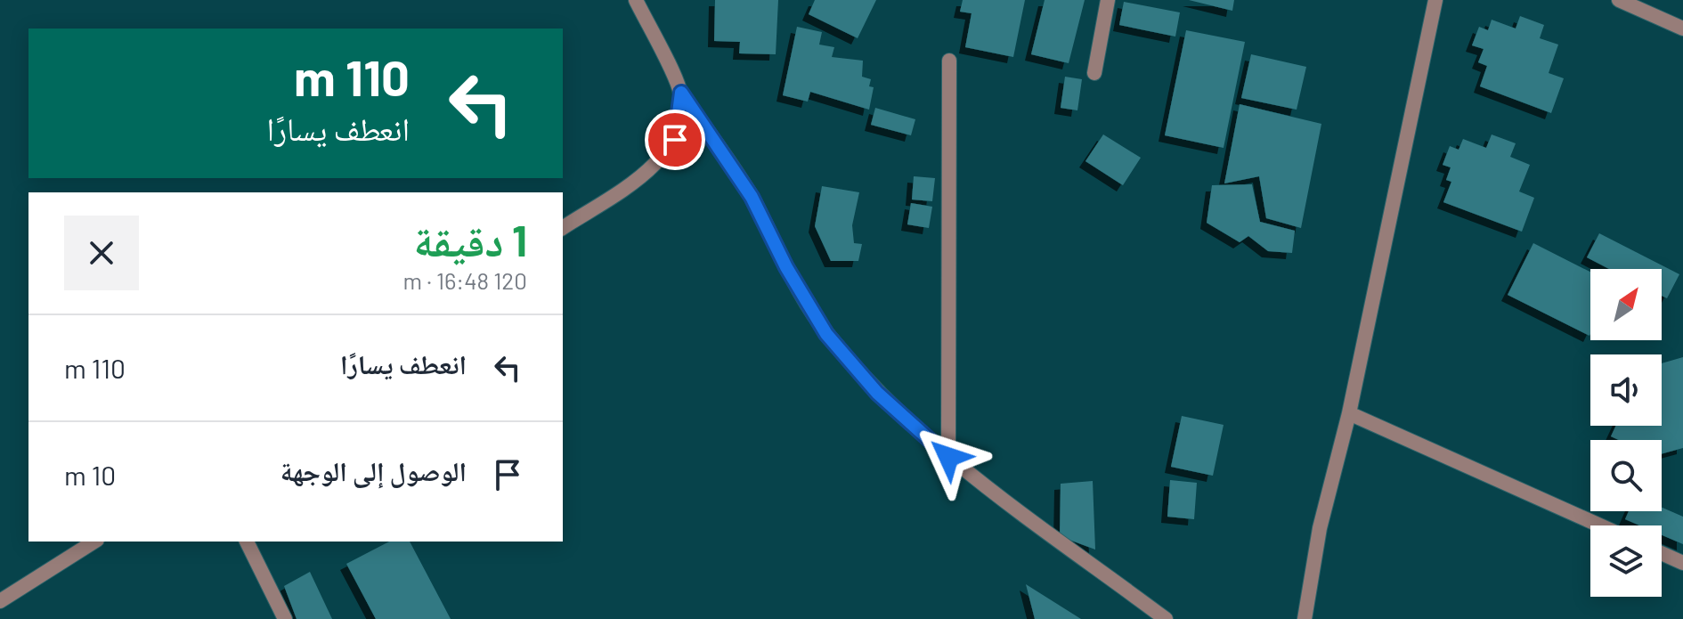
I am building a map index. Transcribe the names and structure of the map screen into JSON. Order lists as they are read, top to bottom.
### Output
{
  "north": "top right",
  "page": {
    "turn": ["110 m", "انعطف يسارًا"],
    "heading": ["1 دقيقة", "120 m · 16:48"],
    "list": [
      {
        "name": "انعطف يسارًا",
        "value": "110 m"
      },
      {
        "name": "الوصول إلى الوجهة",
        "value": "10 m"
      }
    ]
  }
}
